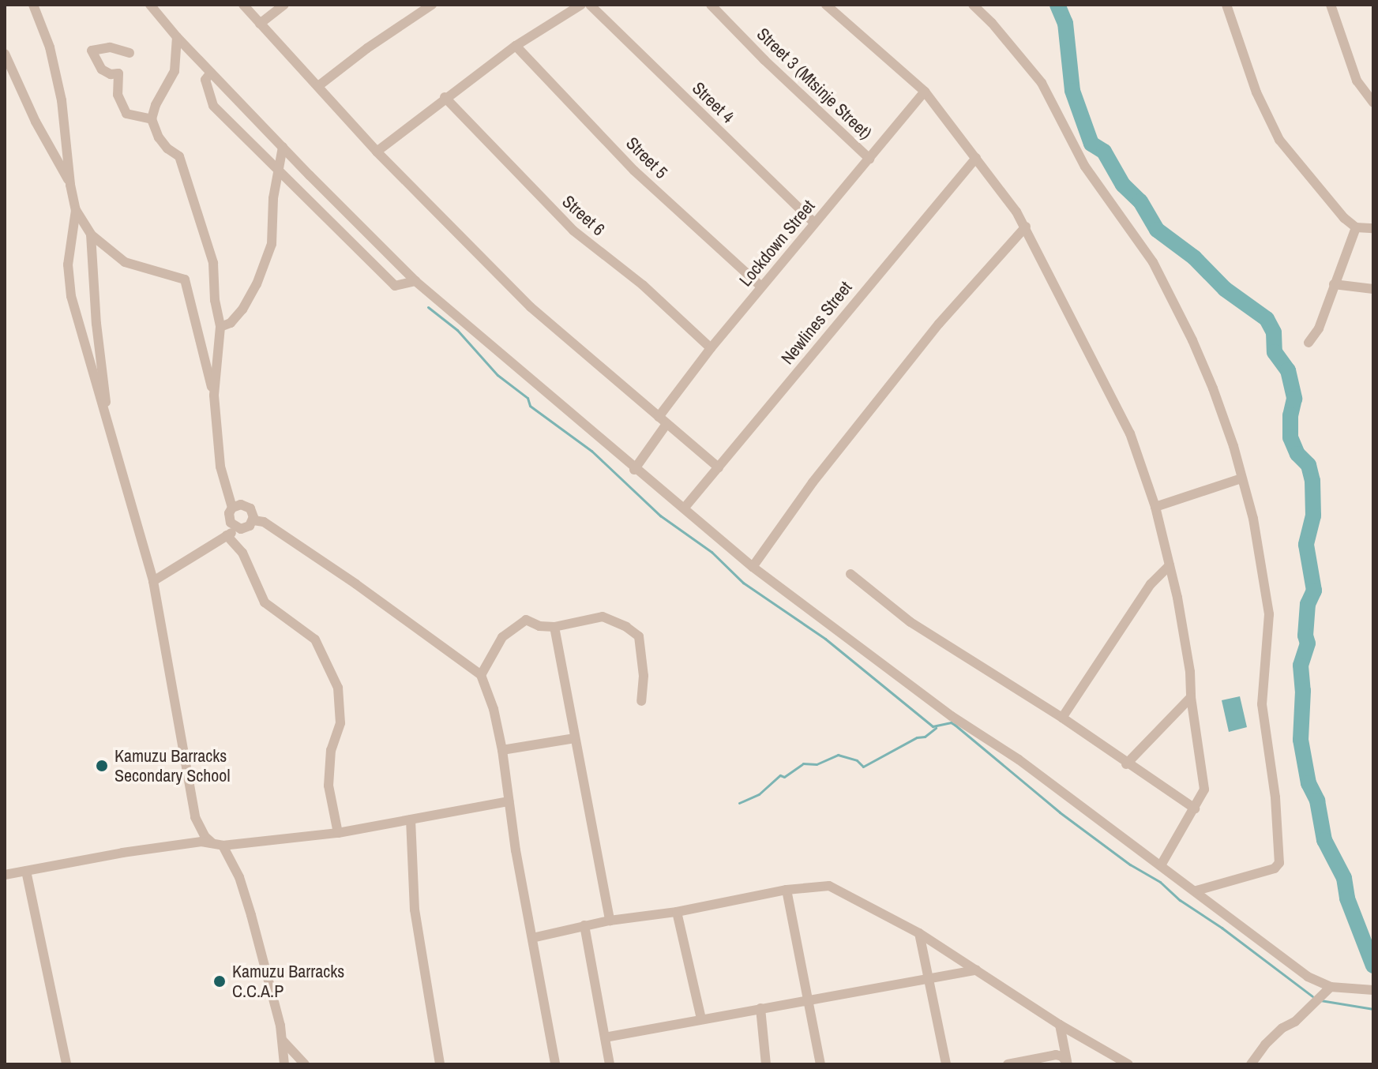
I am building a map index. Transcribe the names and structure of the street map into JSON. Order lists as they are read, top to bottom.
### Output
{
  "streets": {
    "street": [
      "Street 3 (Mtsinje Street)",
      "Street 4",
      "Street 5",
      "Street 6",
      "Lockdown Street",
      "Newlines Street"
    ]
  },
  "crossings": [
    ["Street 3 (Mtsinje Street)", "Lockdown Street"],
    ["Street 4", "Lockdown Street"],
    ["Street 5", "Lockdown Street"],
    ["Street 6", "Lockdown Street"]
  ],
  "places": ["Kamuzu Barracks Secondary School", "Kamuzu Barracks C.C.A.P"]
}
